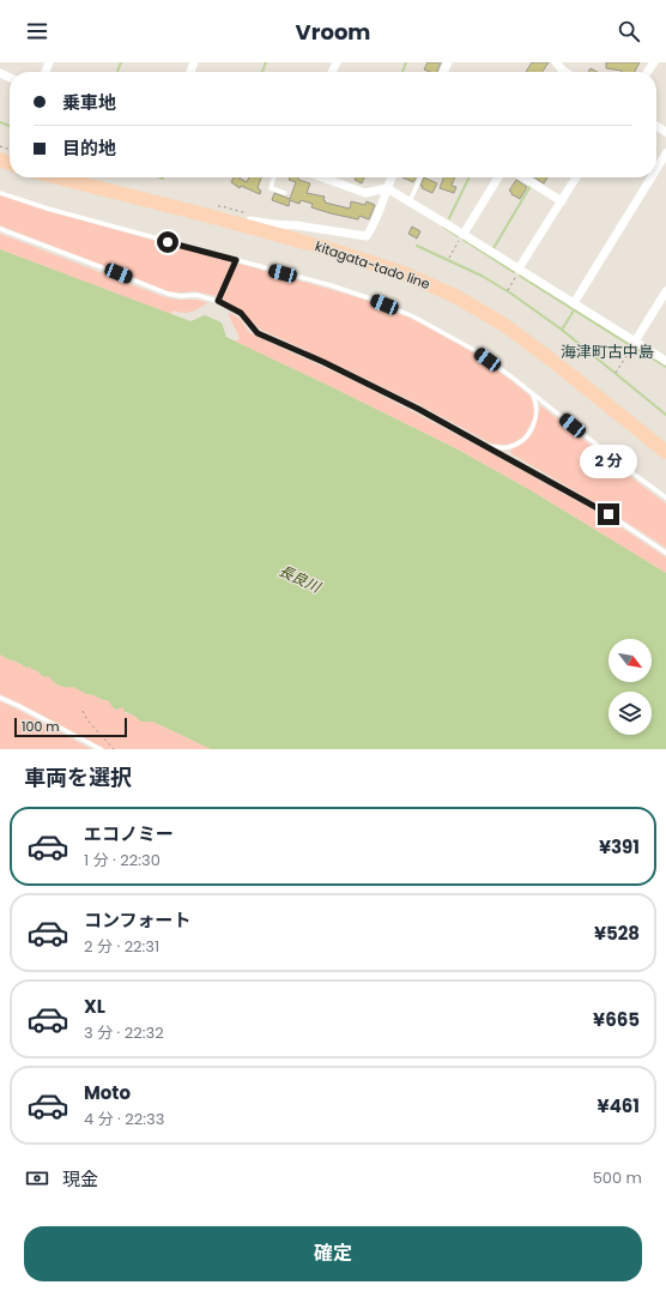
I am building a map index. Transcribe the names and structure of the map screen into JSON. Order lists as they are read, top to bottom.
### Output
{
  "streets": {
    "main road": ["kitagata-tado line"]
  },
  "districts": ["海津町古中島"],
  "water": ["長良川"],
  "scale_bar": "100 m",
  "north": "bottom right",
  "page": {
    "header": "Vroom",
    "banner": ["乗車地", "目的地"],
    "bubble": "2 分",
    "scale": "100 m",
    "heading": "車両を選択",
    "list": [
      {
        "name": "エコノミー",
        "note": "1 分 · 22:30",
        "value": "¥391"
      },
      {
        "name": "コンフォート",
        "note": "2 分 · 22:31",
        "value": "¥528"
      },
      {
        "name": "XL",
        "note": "3 分 · 22:32",
        "value": "¥665"
      },
      {
        "name": "Moto",
        "note": "4 分 · 22:33",
        "value": "¥461"
      }
    ],
    "pay": ["現金", "500 m"],
    "buttons": "確定"
  }
}
